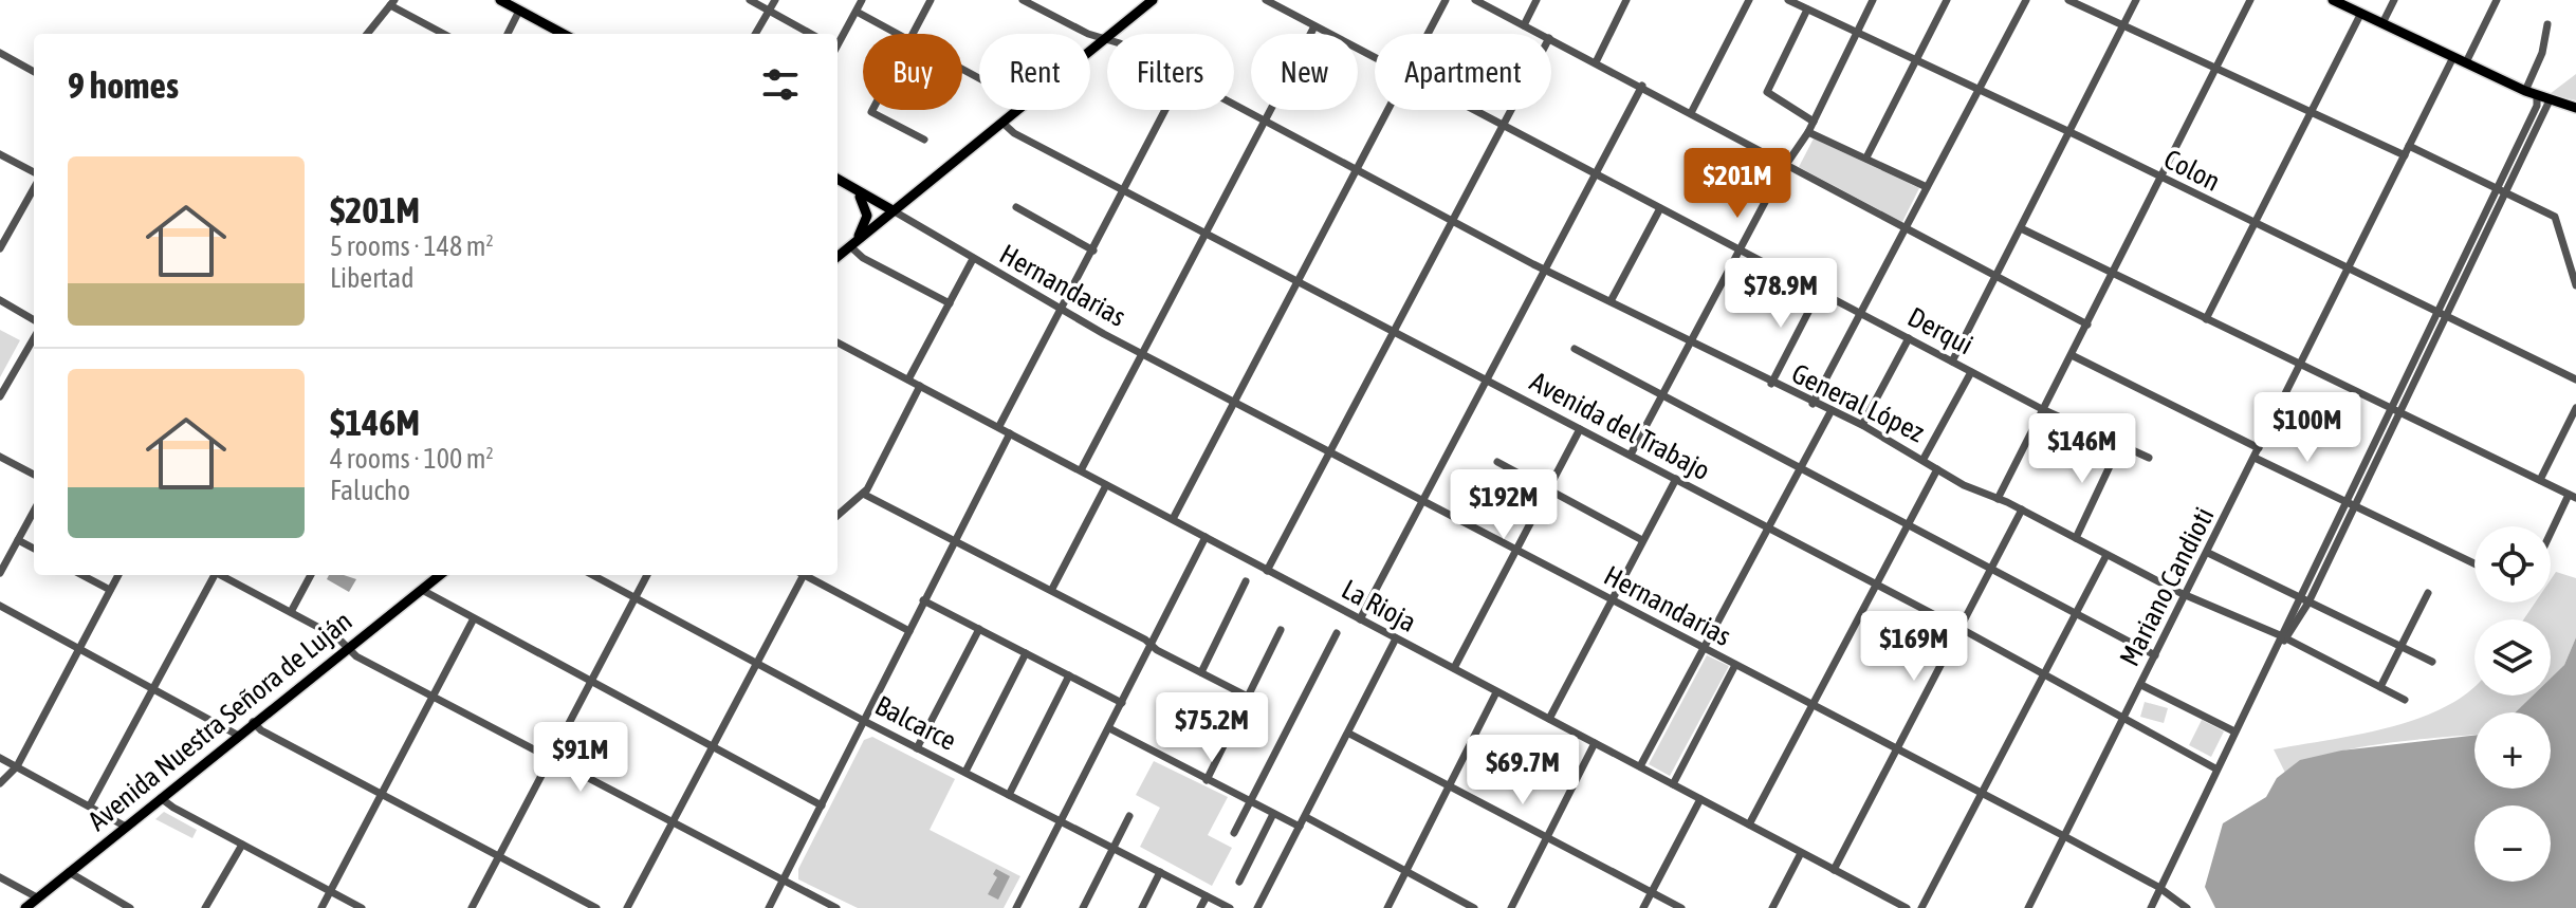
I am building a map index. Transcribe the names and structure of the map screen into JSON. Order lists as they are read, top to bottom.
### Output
{
  "streets": {
    "main road": ["Avenida Nuestra Señora de Luján"],
    "street": [
      "Colon",
      "Hernandarias",
      "Derqui",
      "General López",
      "Avenida del Trabajo",
      "Mariano Candioti",
      "La Rioja",
      "Balcarce"
    ]
  },
  "crossings": [
    ["Colon", "Mariano Candioti"],
    ["Hernandarias", "Mariano Candioti"],
    ["General López", "Mariano Candioti"],
    ["Avenida del Trabajo", "Mariano Candioti"]
  ],
  "page": {
    "chip": [
      "Buy",
      "Rent",
      "Filters",
      "New",
      "Apartment"
    ],
    "heading": "9 homes",
    "list": [
      {
        "name": "$201M",
        "note": "5 rooms · 148 m² · Libertad"
      },
      {
        "name": "$146M",
        "note": "4 rooms · 100 m² · Falucho"
      }
    ],
    "price": [
      "$201M",
      "$78.9M",
      "$100M",
      "$146M",
      "$192M",
      "$169M",
      "$75.2M",
      "$91M",
      "$69.7M"
    ],
    "map_buttons": ["+", "−"]
  }
}
